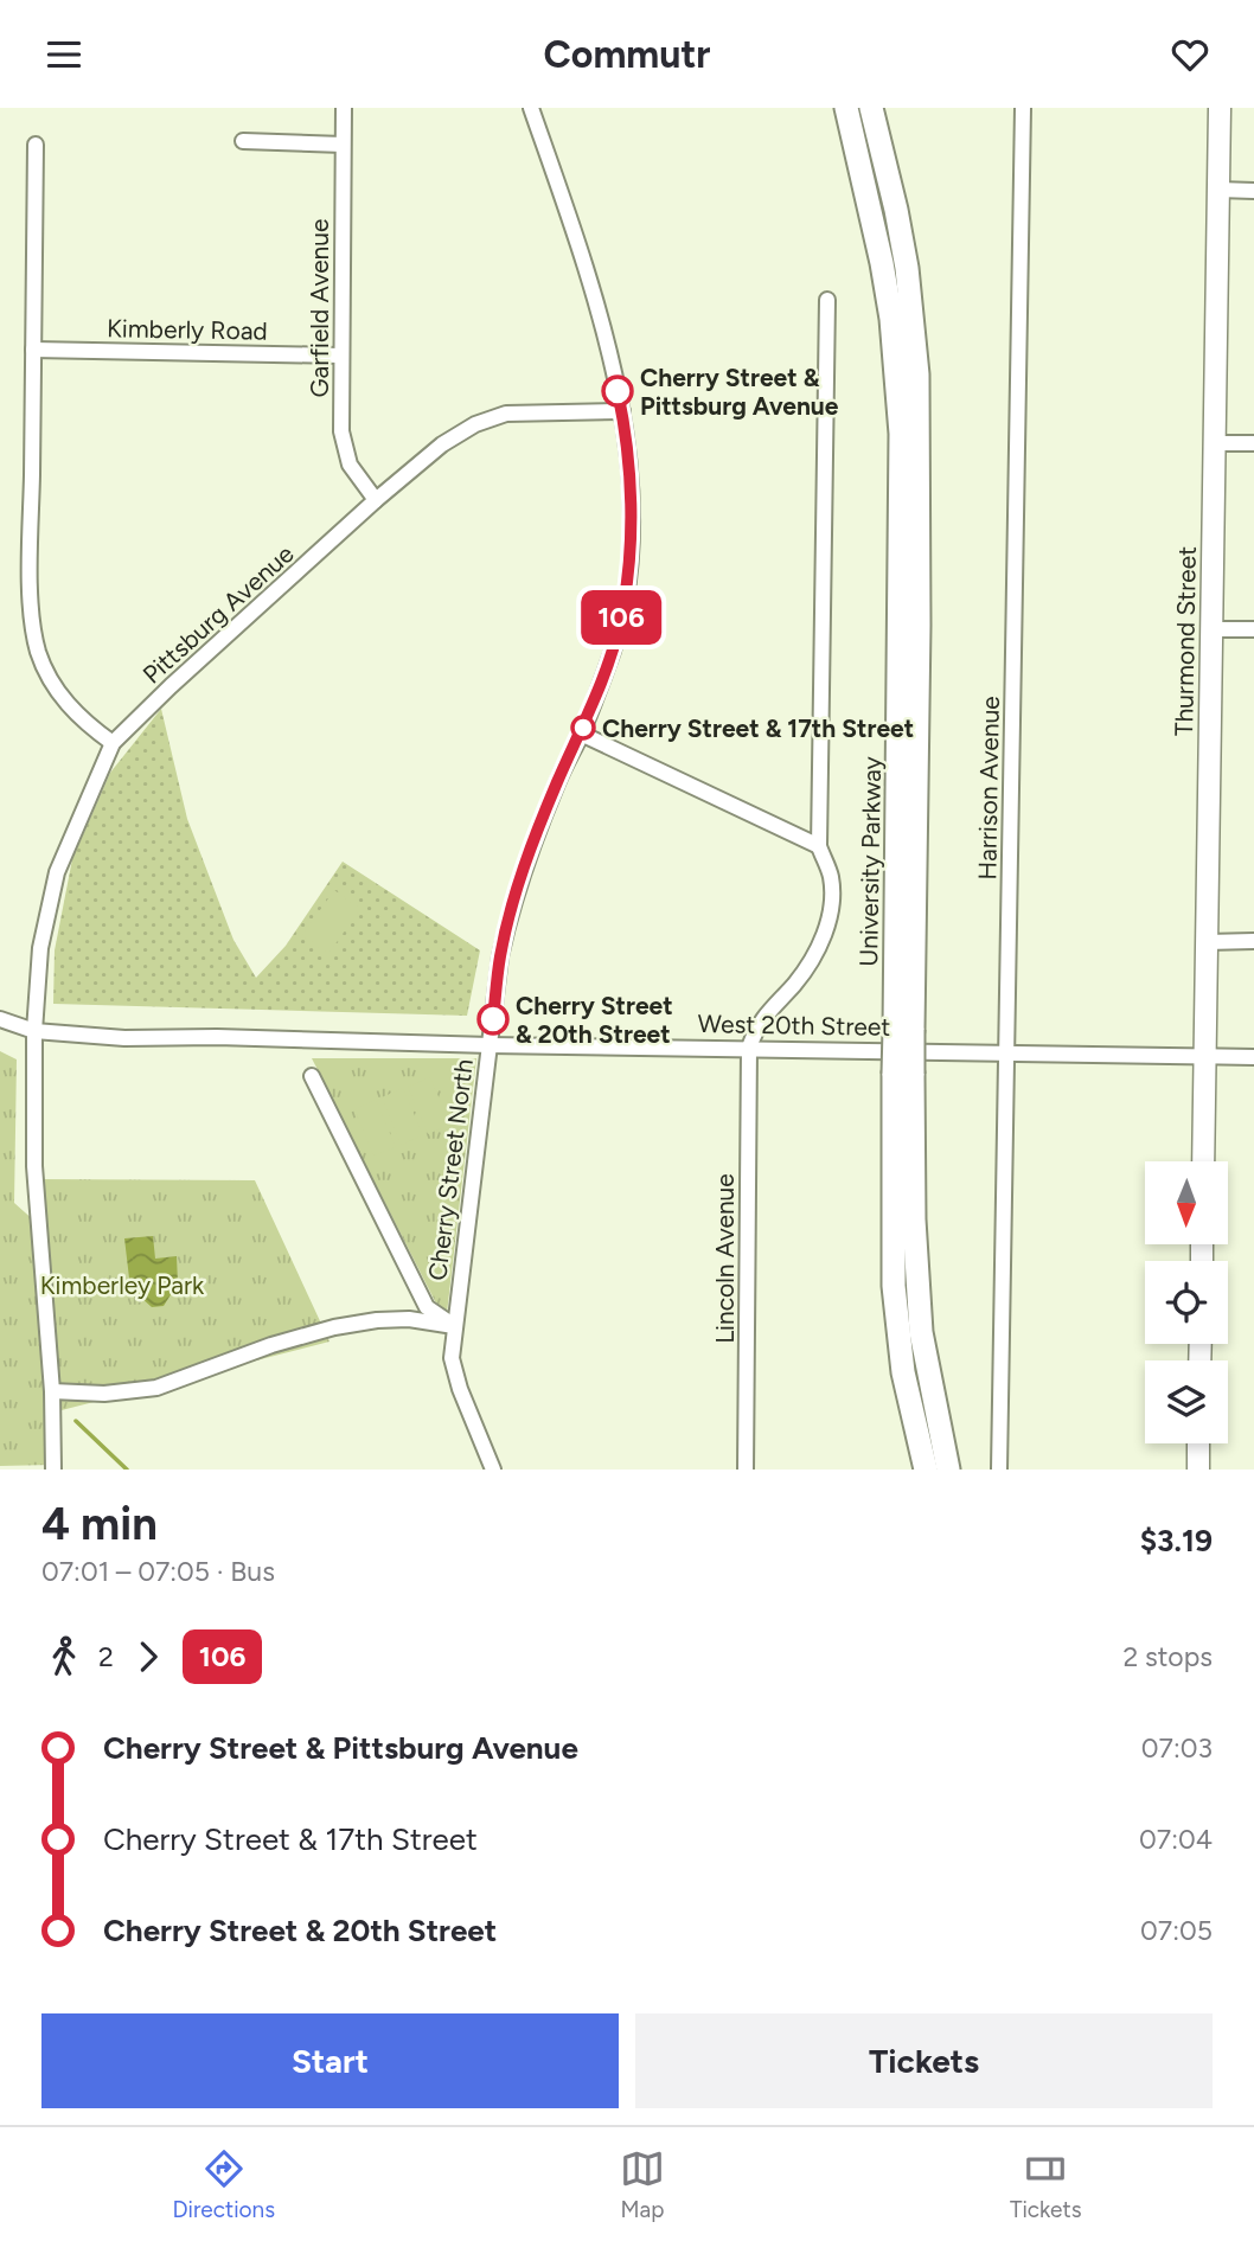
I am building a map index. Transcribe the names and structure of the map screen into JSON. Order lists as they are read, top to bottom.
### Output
{
  "streets": {
    "main road": ["University Parkway"],
    "street": [
      "Garfield Avenue",
      "Kimberly Road",
      "Pittsburg Avenue",
      "Thurmond Street",
      "Harrison Avenue",
      "West 20th Street",
      "Cherry Street North",
      "Lincoln Avenue"
    ]
  },
  "crossings": [
    ["Garfield Avenue", "Kimberly Road"],
    ["Garfield Avenue", "Pittsburg Avenue"],
    ["Pittsburg Avenue", "West 20th Street"],
    ["Pittsburg Avenue", "Cherry Street North"],
    ["Thurmond Street", "West 20th Street"],
    ["Harrison Avenue", "West 20th Street"],
    ["West 20th Street", "Cherry Street North"],
    ["West 20th Street", "Lincoln Avenue"]
  ],
  "parks": ["Kimberley Park"],
  "places": ["Cherry Street & Pittsburg Avenue", "Cherry Street & 17th Street", "Cherry Street & 20th Street"],
  "lines": ["bus line 106"],
  "north": "bottom",
  "page": {
    "header": "Commutr",
    "on_map": "106",
    "heading": ["4 min", "07:01 – 07:05 · Bus", "$3.19"],
    "legs": ["2", "106", "2 stops"],
    "list": [
      {
        "name": "Cherry Street & Pittsburg Avenue",
        "value": "07:03"
      },
      {
        "name": "Cherry Street & 17th Street",
        "value": "07:04"
      },
      {
        "name": "Cherry Street & 20th Street",
        "value": "07:05"
      }
    ],
    "buttons": ["Start", "Tickets"],
    "tabs": ["Directions", "Map", "Tickets"]
  }
}
